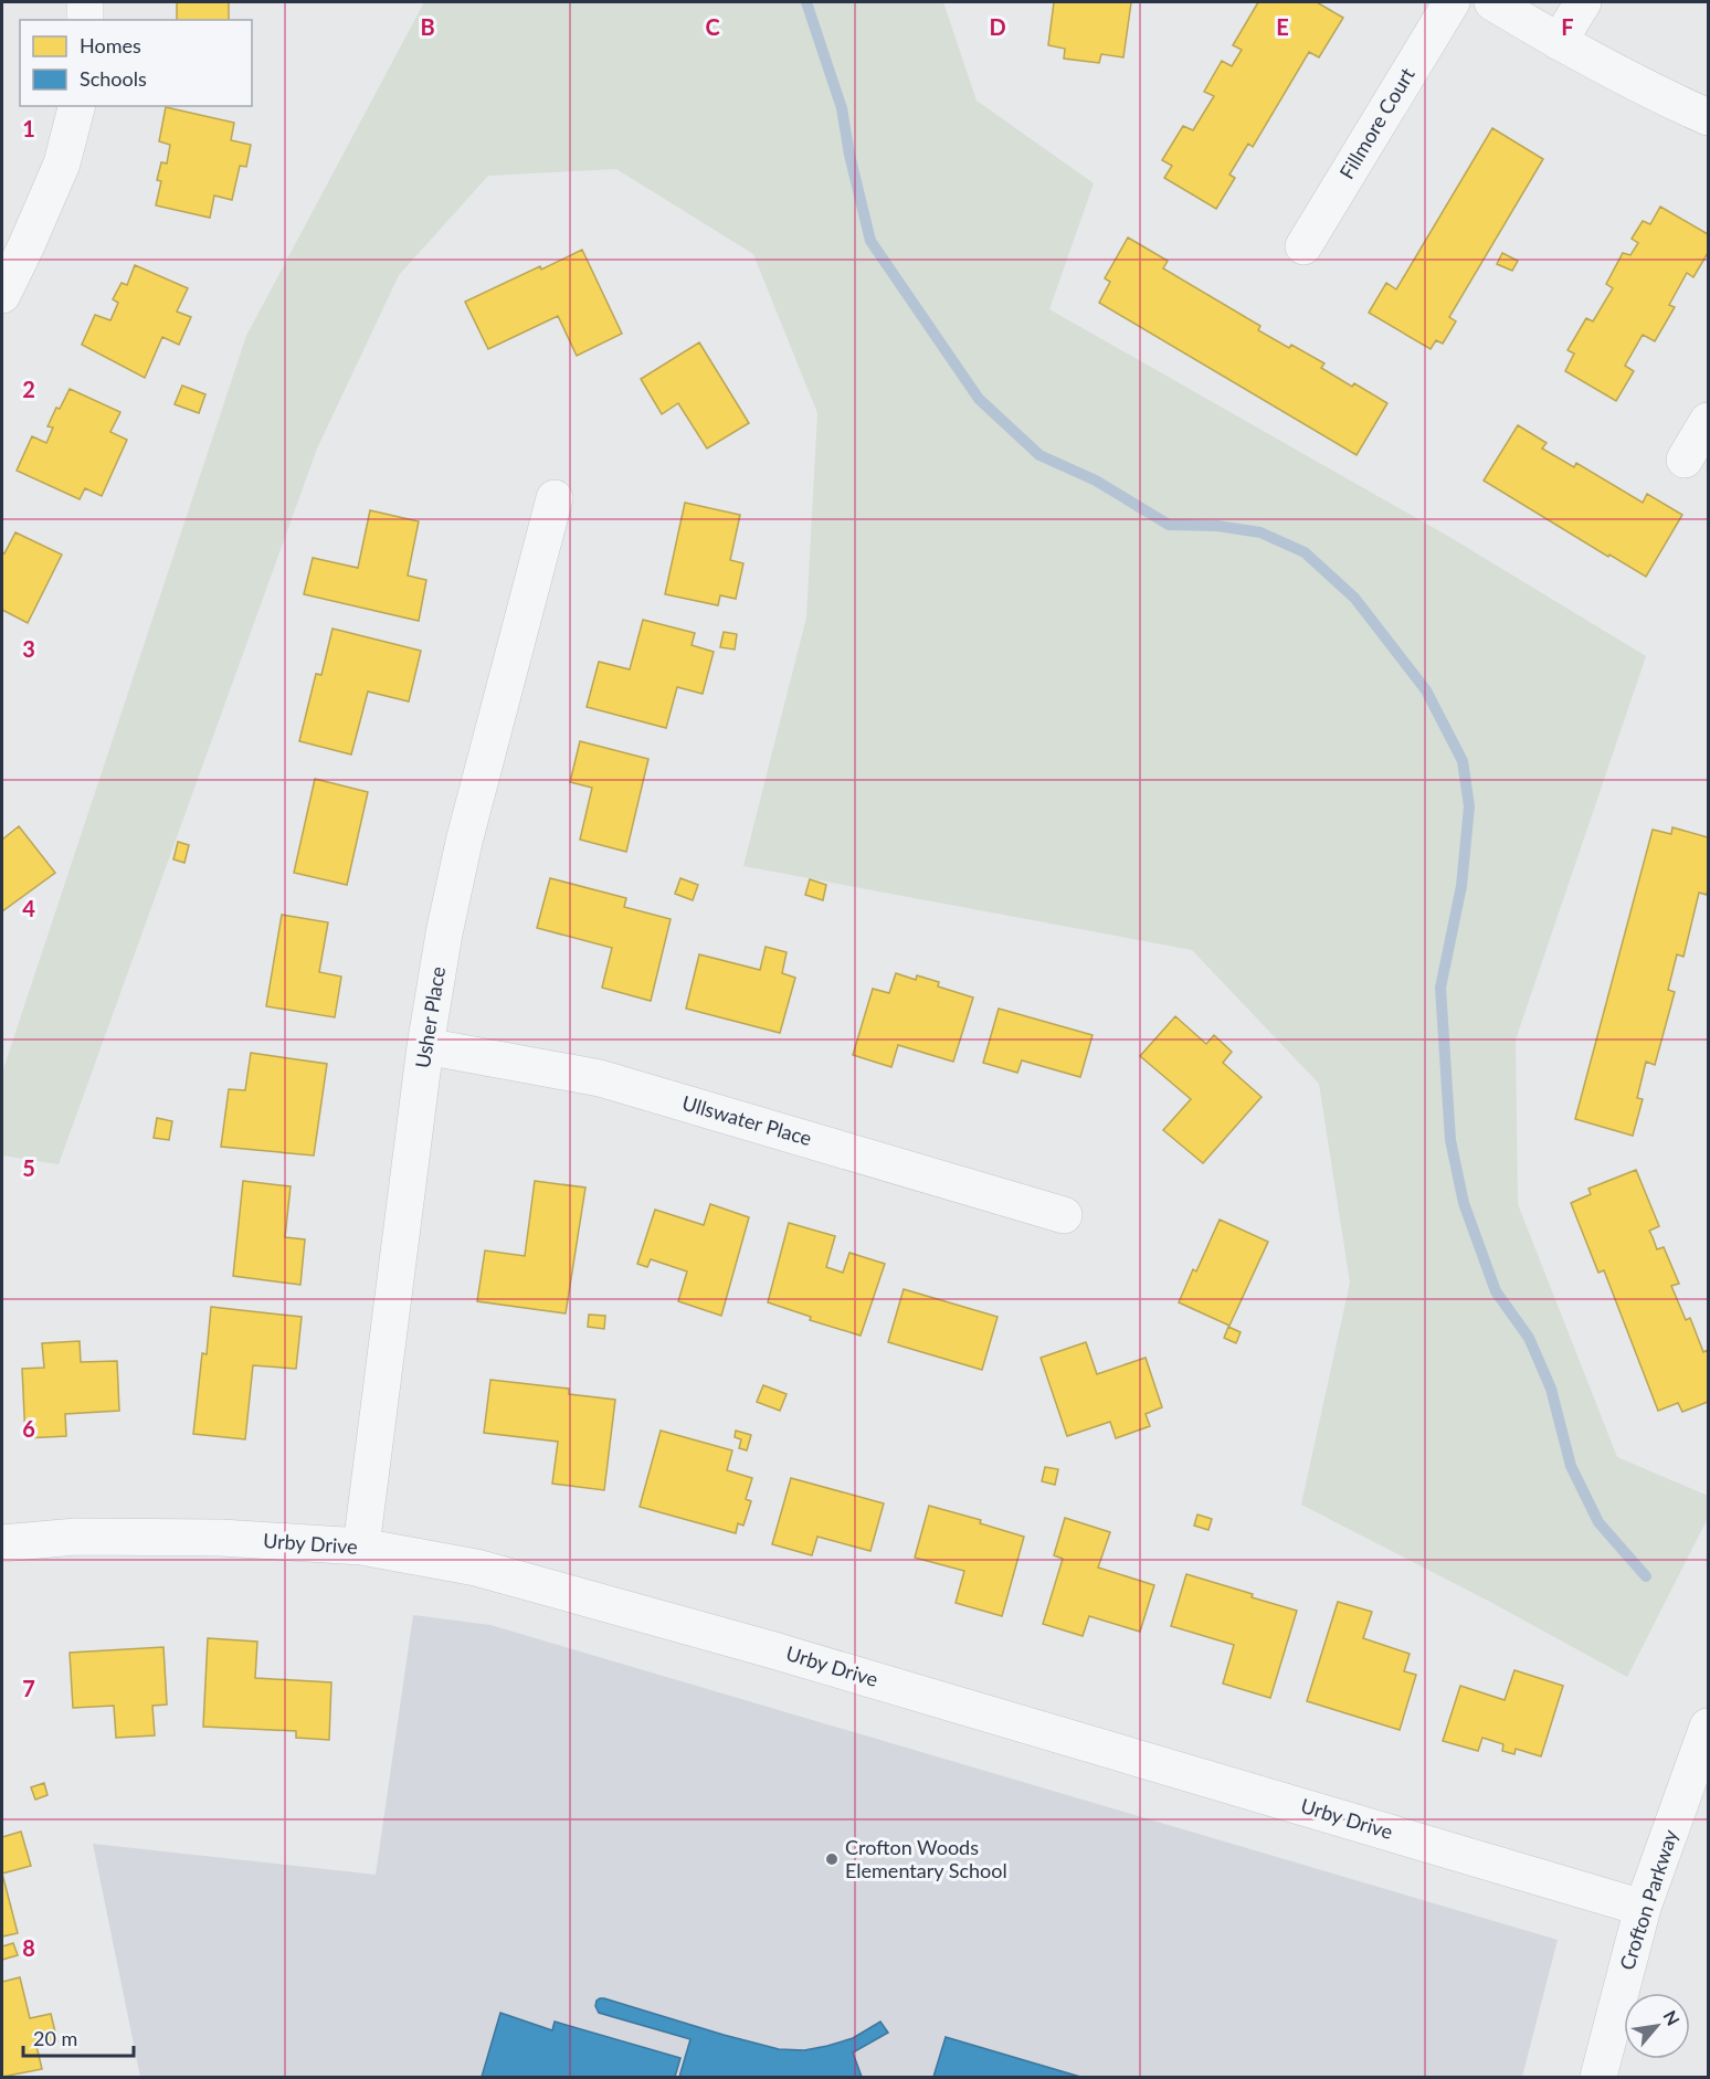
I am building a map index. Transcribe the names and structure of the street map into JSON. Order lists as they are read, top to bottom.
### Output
{
  "streets": {
    "street": [
      "Fillmore Court",
      "Usher Place",
      "Ullswater Place",
      "Urby Drive",
      "Crofton Parkway"
    ]
  },
  "crossings": [
    ["Usher Place", "Ullswater Place"],
    ["Usher Place", "Urby Drive"],
    ["Urby Drive", "Crofton Parkway"]
  ],
  "places": ["Crofton Woods Elementary School"],
  "legend": ["Homes", "Schools"],
  "scale_bar": "20 m",
  "north": "top right",
  "grid": {
    "columns": [
      "B",
      "C",
      "D",
      "E",
      "F"
    ],
    "rows": [
      "1",
      "2",
      "3",
      "4",
      "5",
      "6",
      "7",
      "8"
    ]
  }
}
